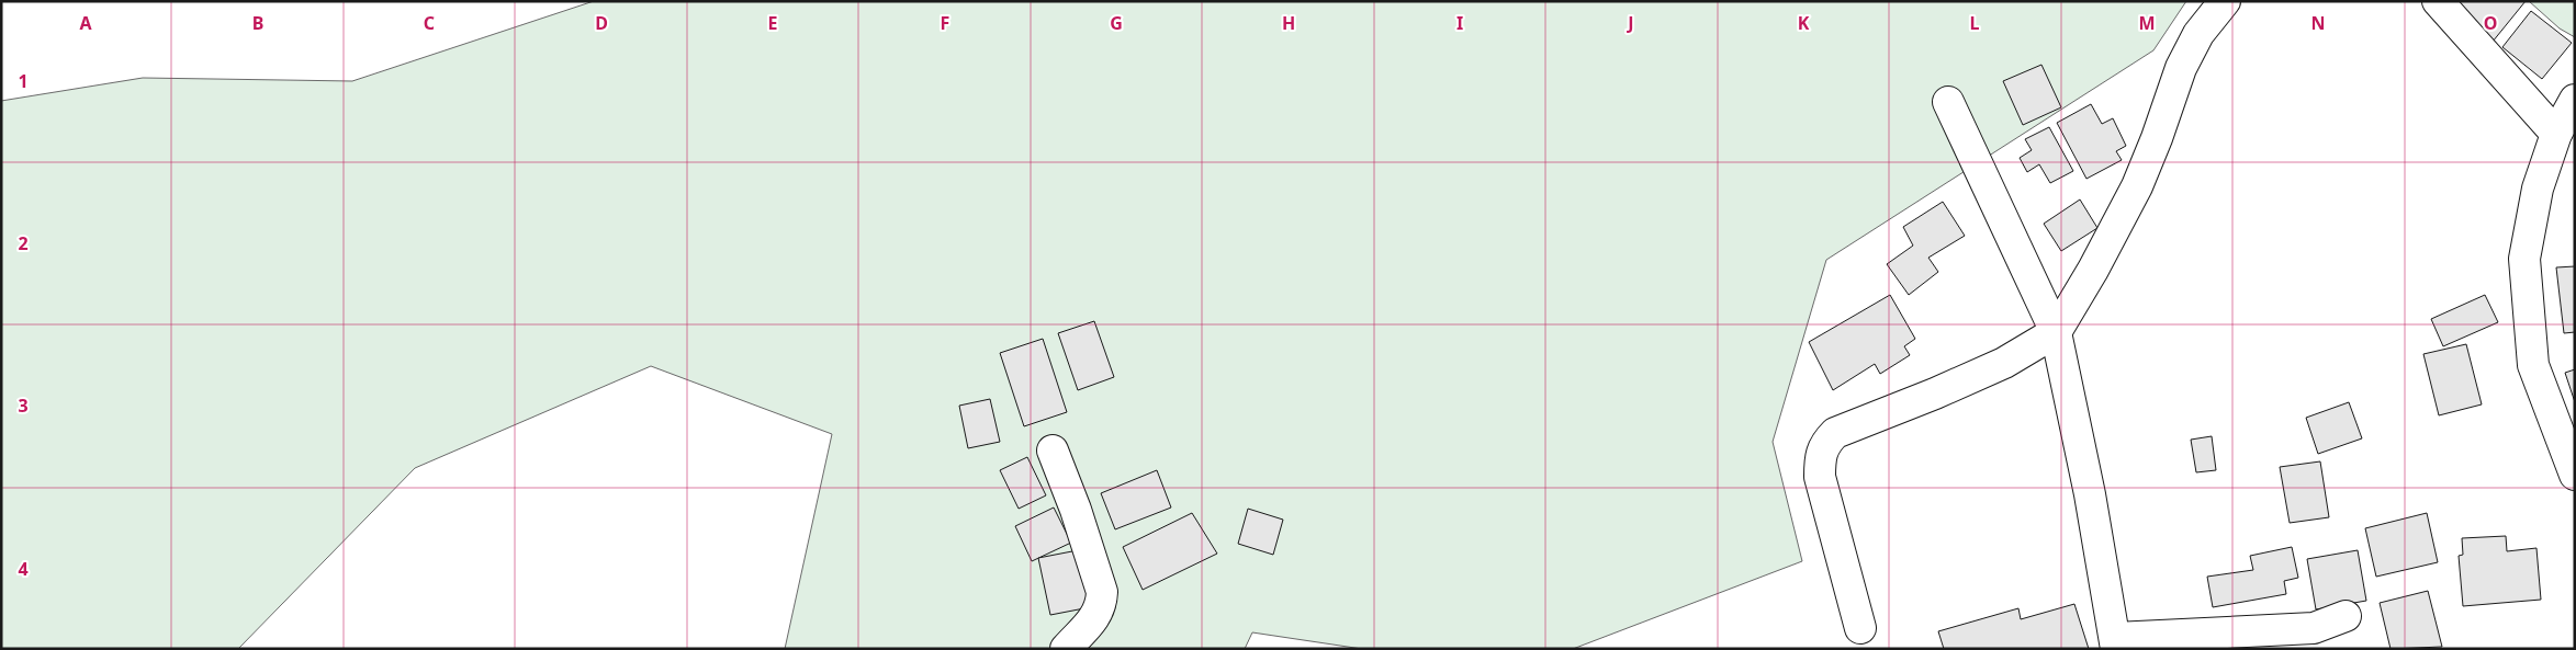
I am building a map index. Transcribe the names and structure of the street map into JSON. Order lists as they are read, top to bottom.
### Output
{
  "grid": {
    "columns": [
      "A",
      "B",
      "C",
      "D",
      "E",
      "F",
      "G",
      "H",
      "I",
      "J",
      "K",
      "L",
      "M",
      "N",
      "O"
    ],
    "rows": [
      "1",
      "2",
      "3",
      "4"
    ]
  }
}
